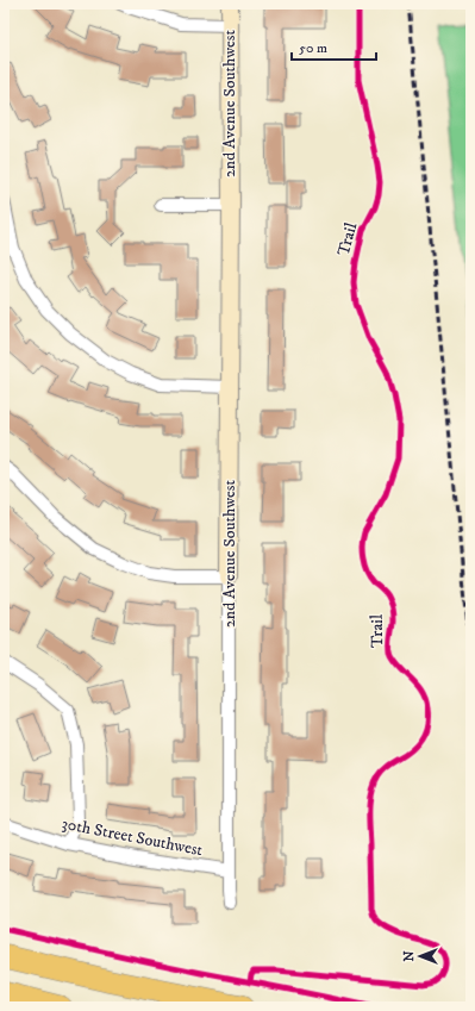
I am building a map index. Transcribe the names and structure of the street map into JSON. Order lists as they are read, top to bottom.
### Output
{
  "streets": {
    "street": ["2nd Avenue Southwest", "30th Street Southwest"],
    "cycle path": ["Trail"]
  },
  "crossings": [
    ["2nd Avenue Southwest", "30th Street Southwest"]
  ],
  "scale_bar": "50 m",
  "north": "left"
}
